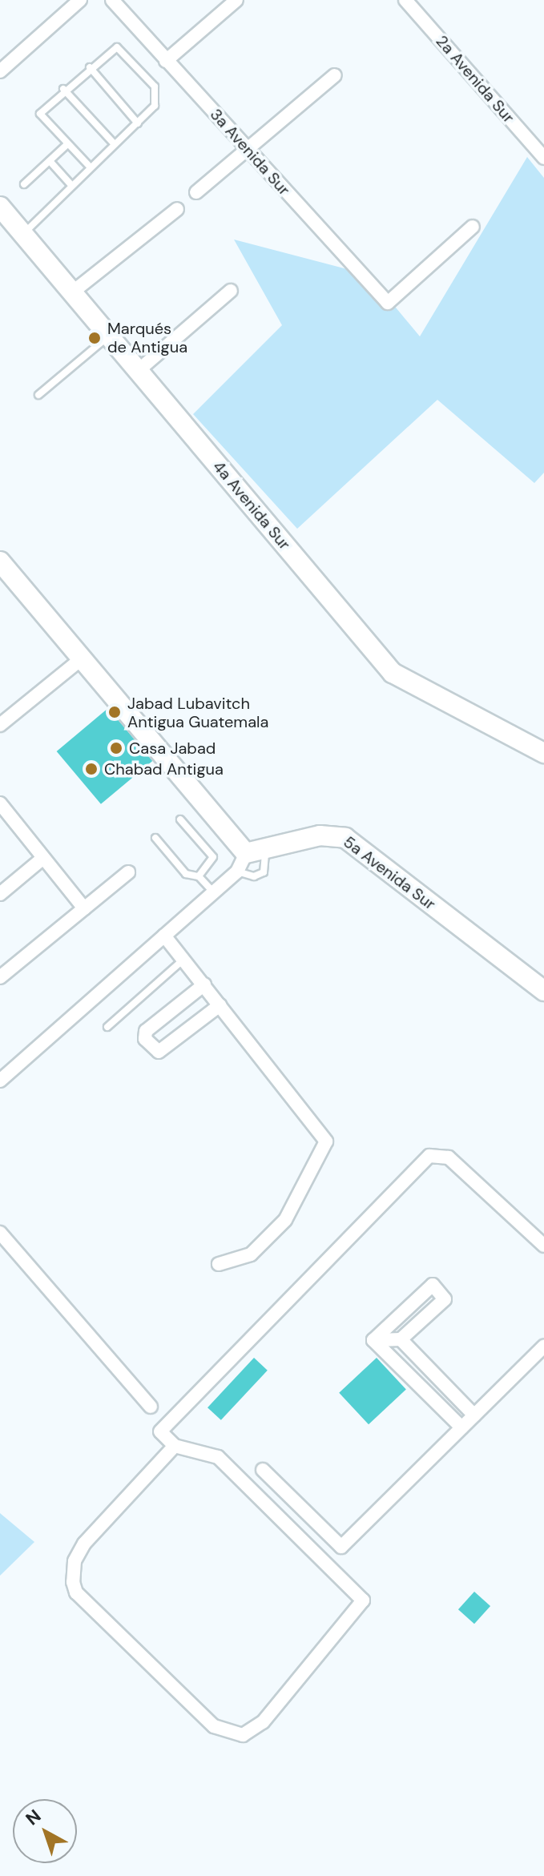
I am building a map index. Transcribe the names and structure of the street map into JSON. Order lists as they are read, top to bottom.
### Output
{
  "streets": {
    "street": [
      "2a Avenida Sur",
      "3a Avenida Sur",
      "4a Avenida Sur",
      "5a Avenida Sur"
    ]
  },
  "places": [
    "Marqués de Antigua",
    "Jabad Lubavitch Antigua Guatemala",
    "Casa Jabad",
    "Chabad Antigua"
  ],
  "north": "top left"
}
